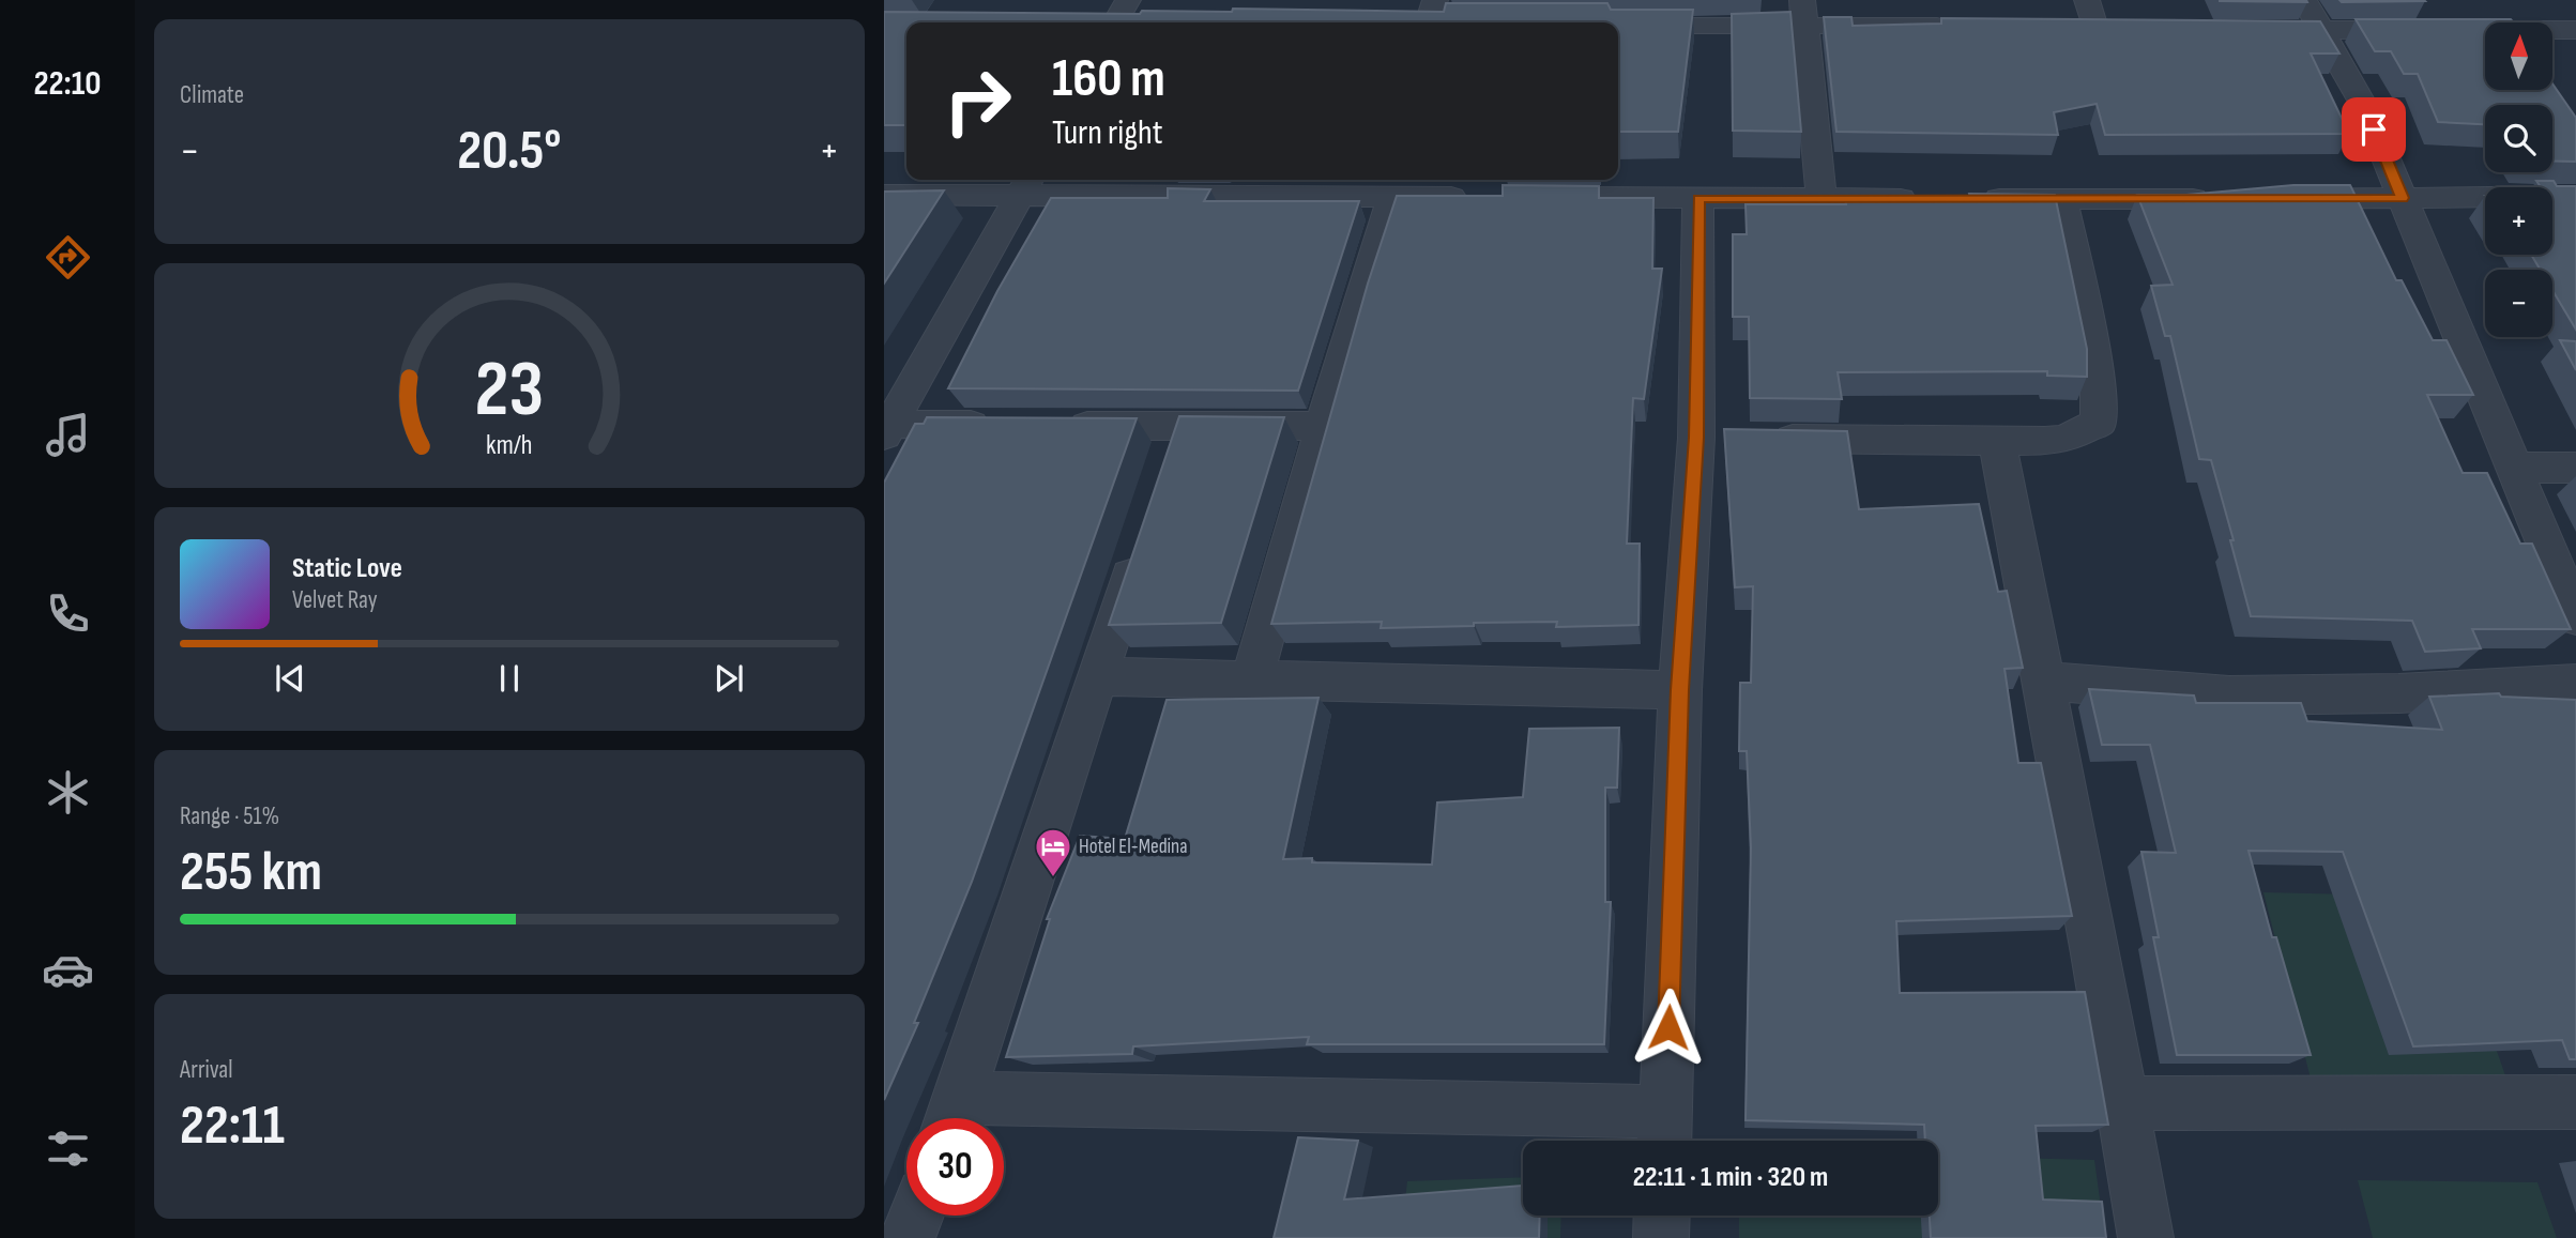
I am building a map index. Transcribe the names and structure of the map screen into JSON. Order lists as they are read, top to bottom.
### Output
{
  "places": {
    "hotel": ["Hotel El-Medina"]
  },
  "north": "top",
  "page": {
    "tabs": "22:10",
    "tile": [
      "Climate",
      ["Range · 51%", "255 km"],
      ["Arrival", "22:11"]
    ],
    "map_buttons": ["+", "−"],
    "turn": ["160 m", "Turn right"],
    "heat": ["−", "20.5°", "+"],
    "song": ["Static Love", "Velvet Ray"],
    "limit": "30",
    "trip": "22:11 · 1 min · 320 m",
    "gauge": ["23", "km/h"]
  }
}
